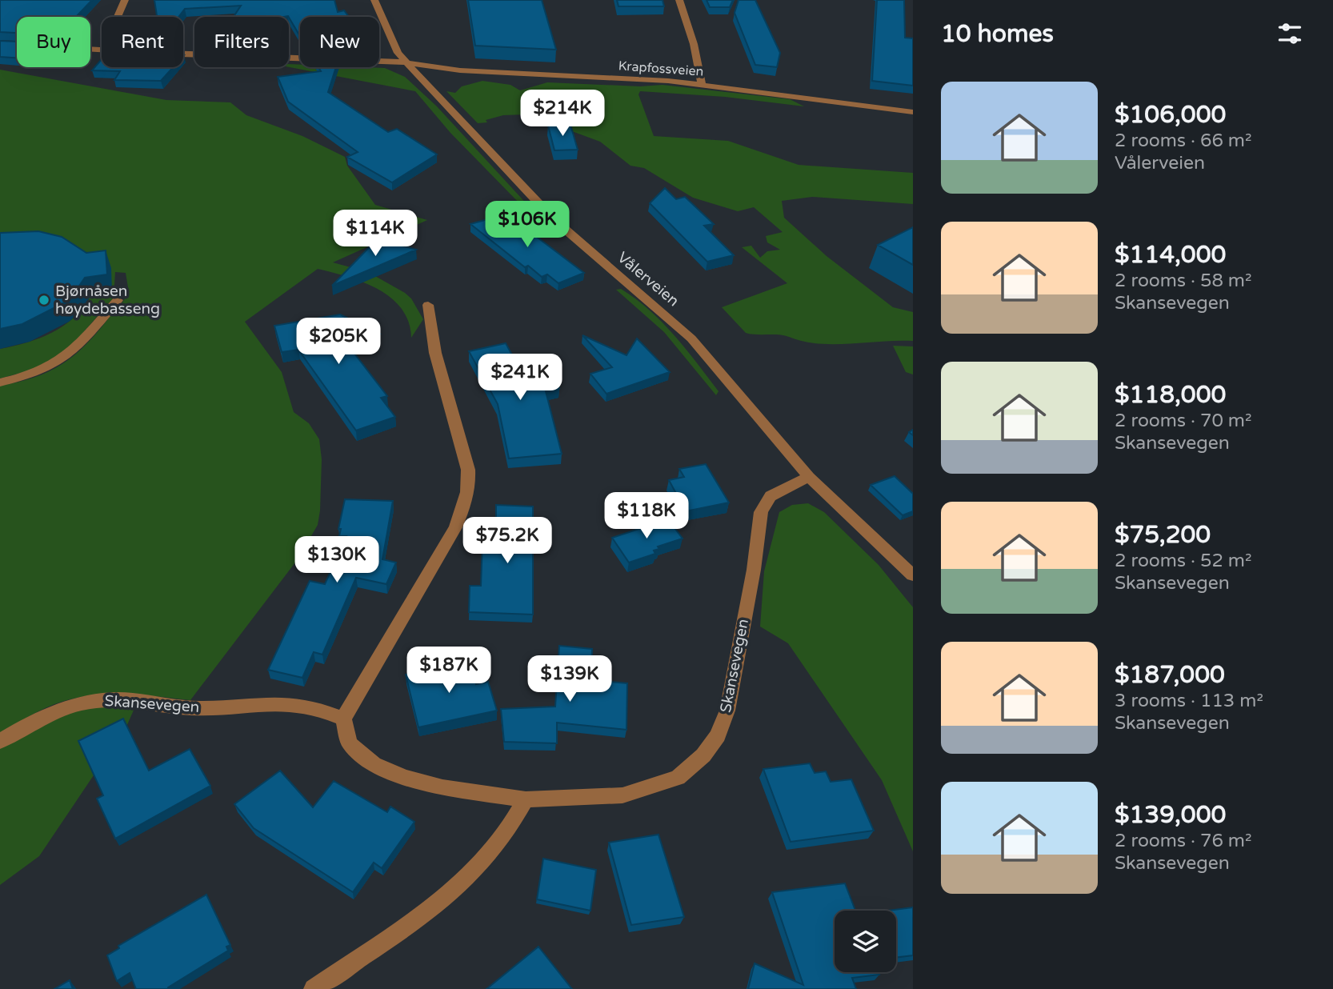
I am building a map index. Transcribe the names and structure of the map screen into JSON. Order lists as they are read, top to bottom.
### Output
{
  "streets": {
    "street": ["Krapfossveien", "Vålerveien", "Skansevegen"]
  },
  "crossings": [
    ["Krapfossveien", "Vålerveien"],
    ["Vålerveien", "Skansevegen"]
  ],
  "places": ["Bjørnåsen høydebasseng"],
  "page": {
    "heading": "10 homes",
    "chip": [
      "Buy",
      "Rent",
      "Filters",
      "New"
    ],
    "list": [
      {
        "name": "$106,000",
        "note": "2 rooms · 66 m² · Vålerveien"
      },
      {
        "name": "$114,000",
        "note": "2 rooms · 58 m² · Skansevegen"
      },
      {
        "name": "$118,000",
        "note": "2 rooms · 70 m² · Skansevegen"
      },
      {
        "name": "$75,200",
        "note": "2 rooms · 52 m² · Skansevegen"
      },
      {
        "name": "$187,000",
        "note": "3 rooms · 113 m² · Skansevegen"
      },
      {
        "name": "$139,000",
        "note": "2 rooms · 76 m² · Skansevegen"
      }
    ],
    "price": [
      "$214K",
      "$106K",
      "$114K",
      "$205K",
      "$241K",
      "$118K",
      "$75.2K",
      "$130K",
      "$187K",
      "$139K"
    ]
  }
}
